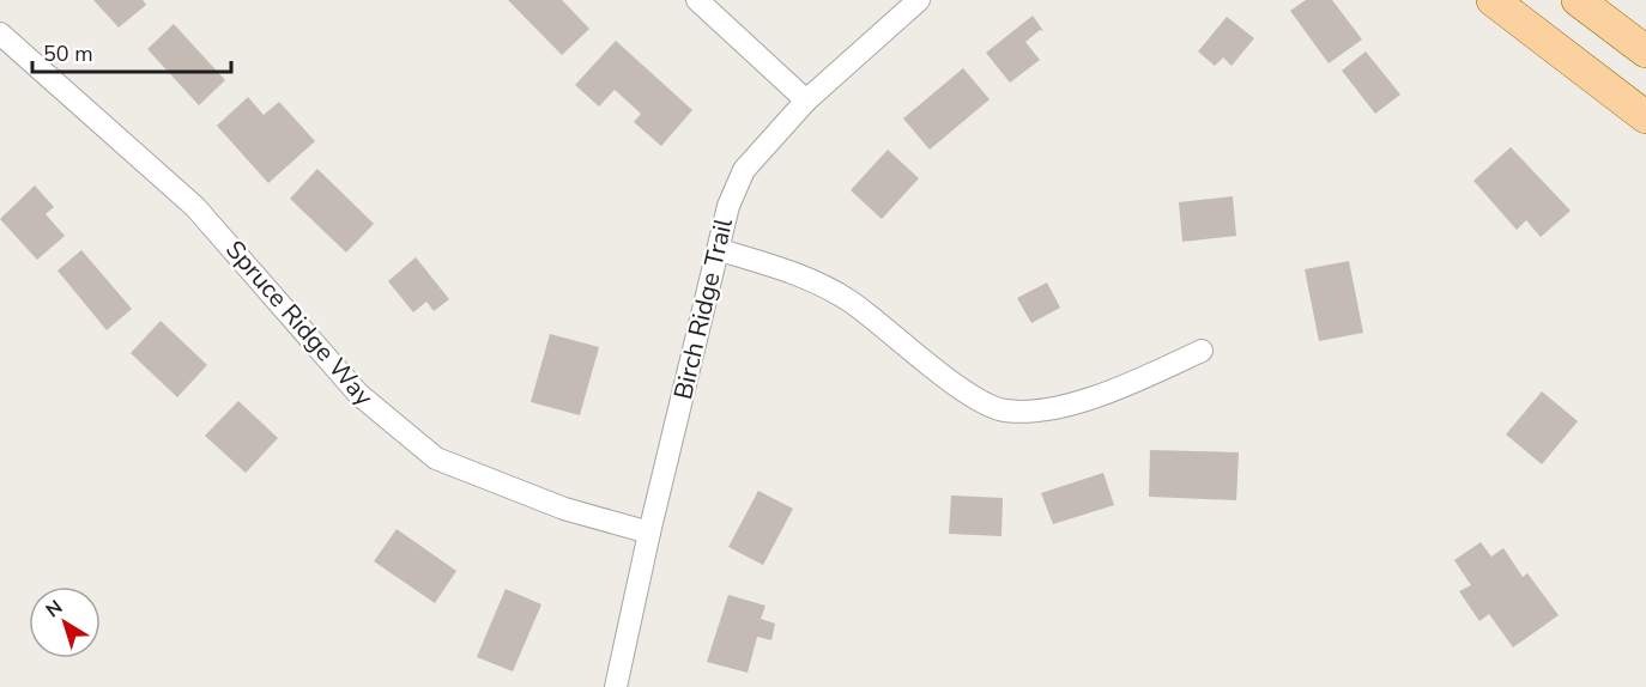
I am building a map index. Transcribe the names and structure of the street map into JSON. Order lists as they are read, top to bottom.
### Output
{
  "streets": {
    "street": ["Birch Ridge Trail", "Spruce Ridge Way"]
  },
  "crossings": [
    ["Birch Ridge Trail", "Spruce Ridge Way"]
  ],
  "scale_bar": "50 m",
  "north": "top left"
}
